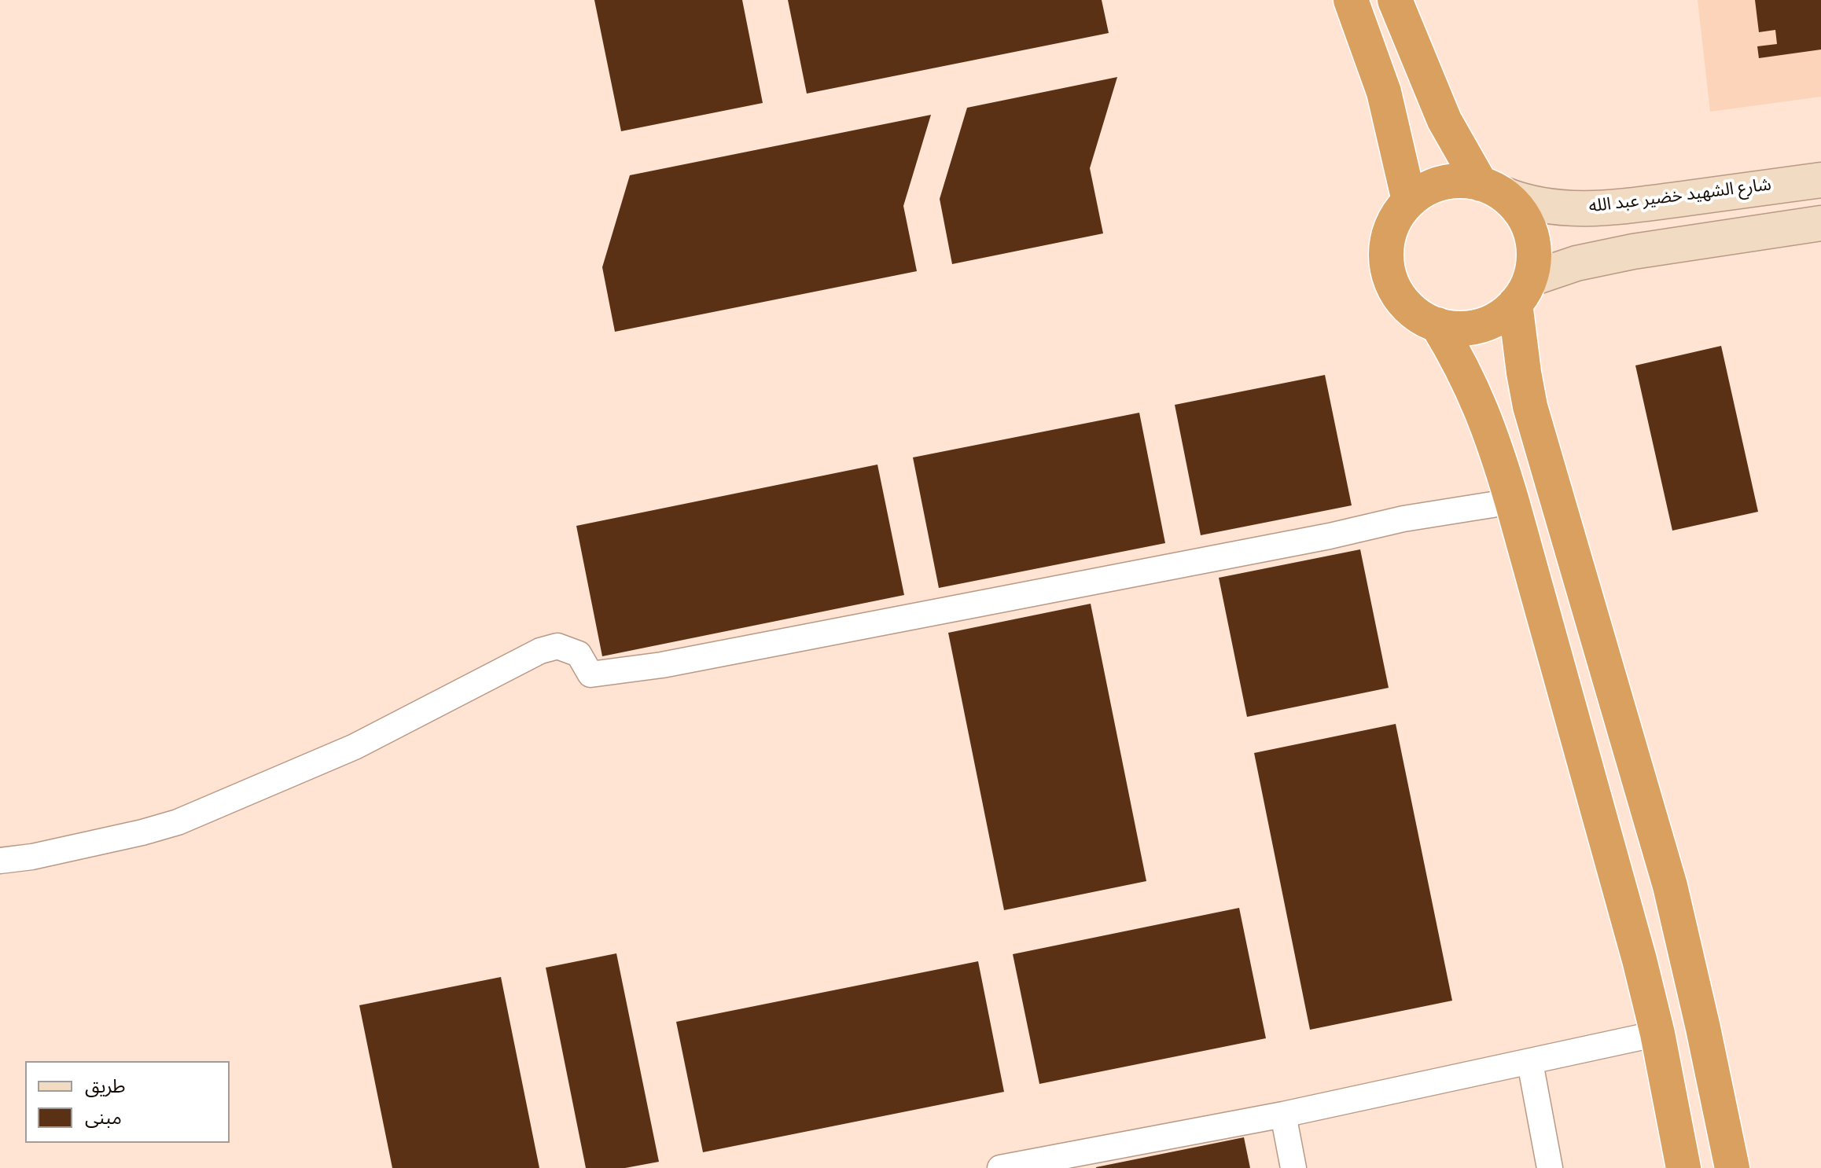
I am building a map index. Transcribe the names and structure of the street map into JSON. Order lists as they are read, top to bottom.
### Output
{
  "streets": {
    "main road": ["شارع الشهيد خضير عبد الله"]
  },
  "legend": ["طريق", "مبنى"]
}
